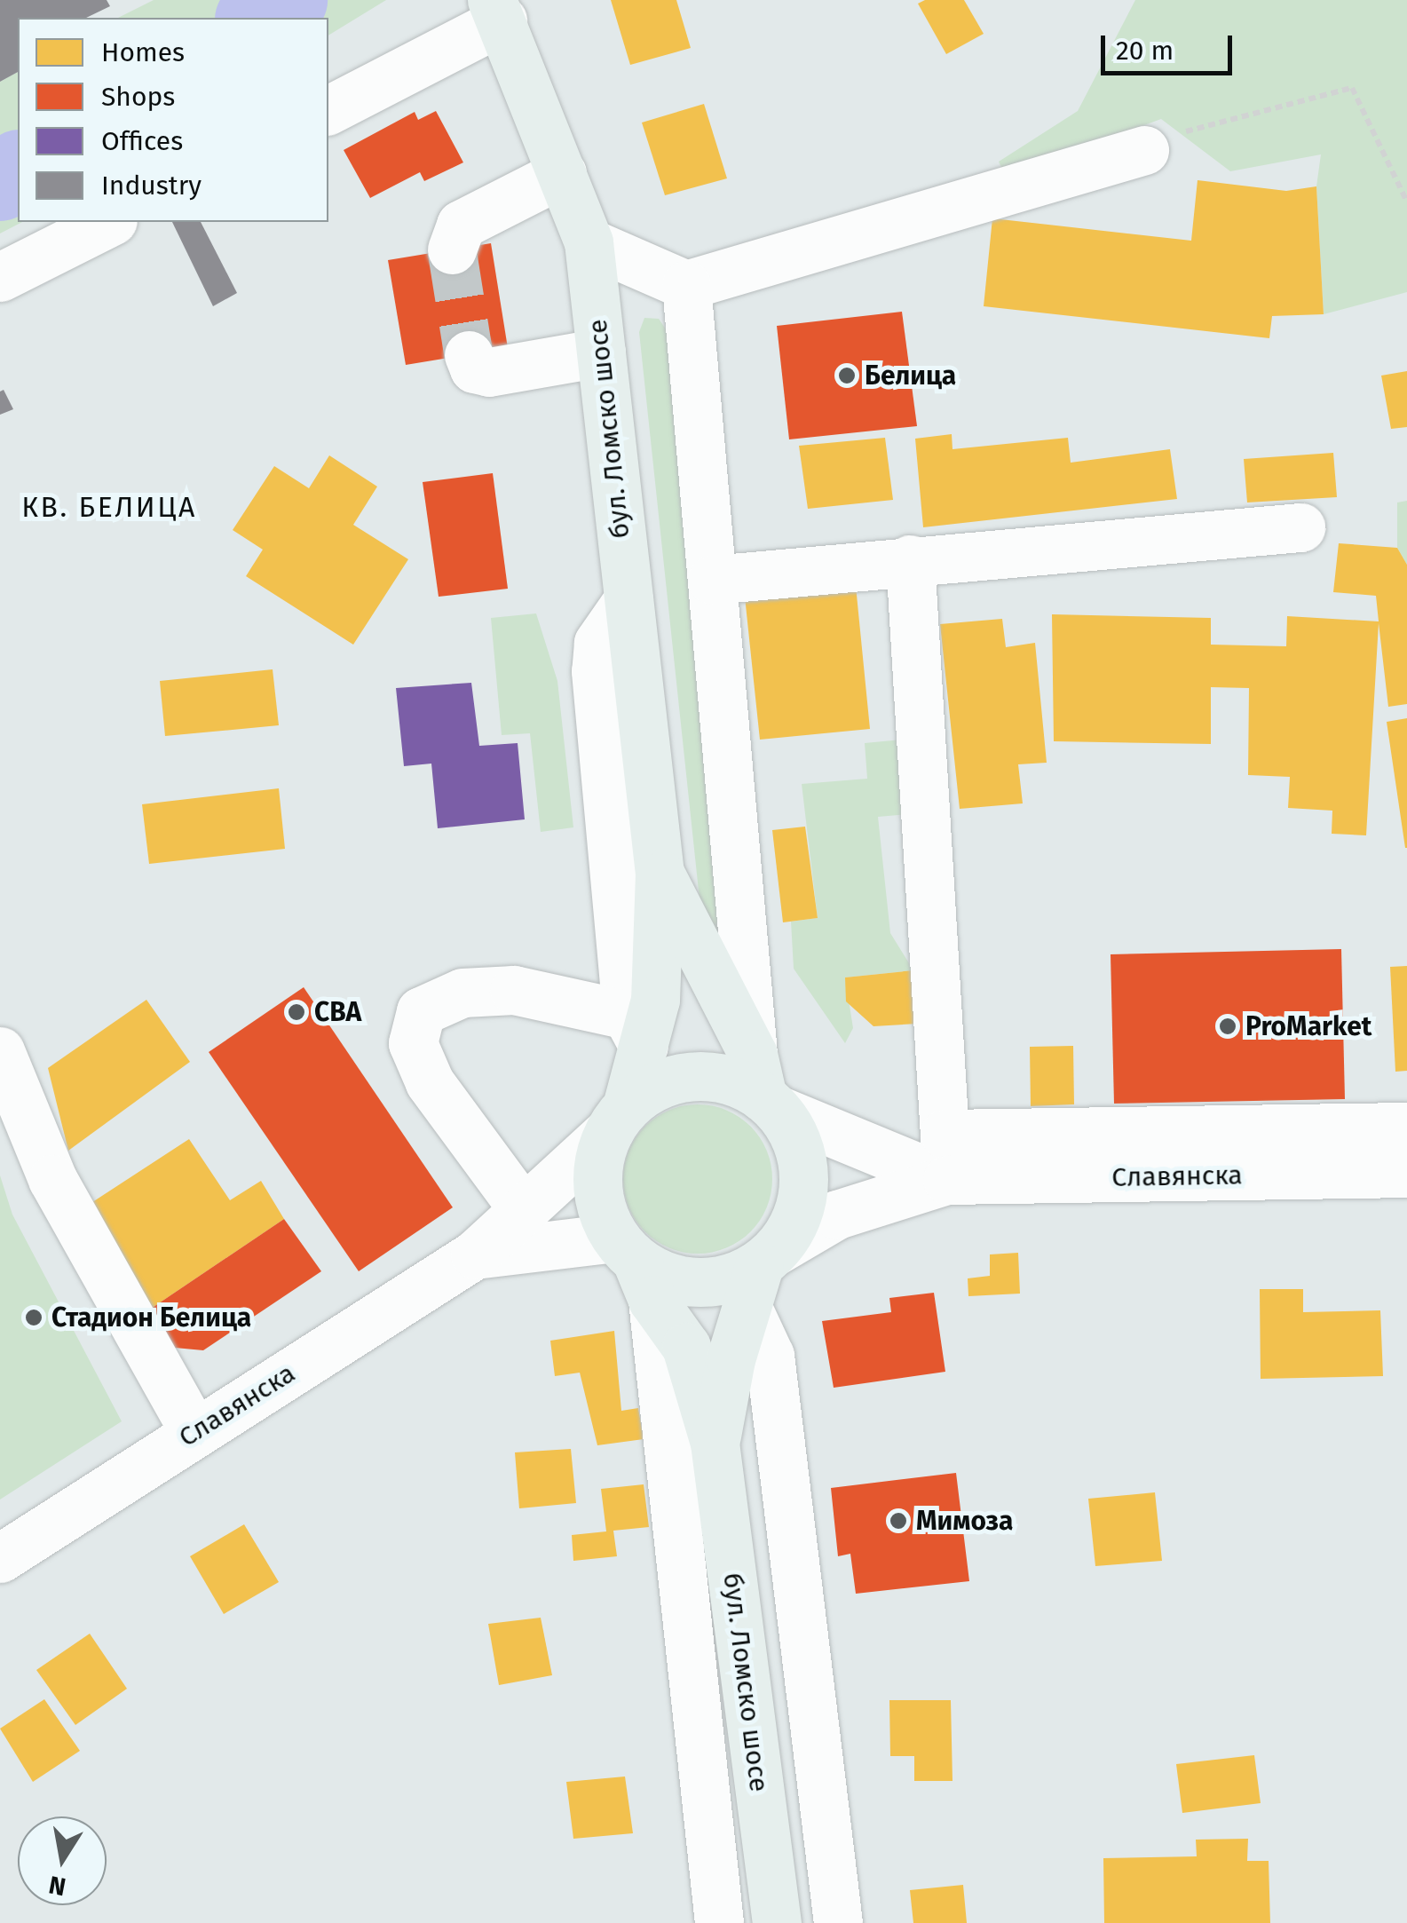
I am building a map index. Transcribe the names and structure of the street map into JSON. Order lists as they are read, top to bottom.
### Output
{
  "streets": {
    "main road": ["бул. Ломско шосе"],
    "street": ["Славянска"]
  },
  "crossings": [
    ["бул. Ломско шосе", "Славянска"]
  ],
  "districts": ["КВ. БЕЛИЦА"],
  "places": [
    "Белица",
    "CBA",
    "ProMarket",
    "Стадион Белица",
    "Мимоза"
  ],
  "legend": [
    "Homes",
    "Shops",
    "Offices",
    "Industry"
  ],
  "scale_bar": "20 m",
  "north": "bottom"
}
